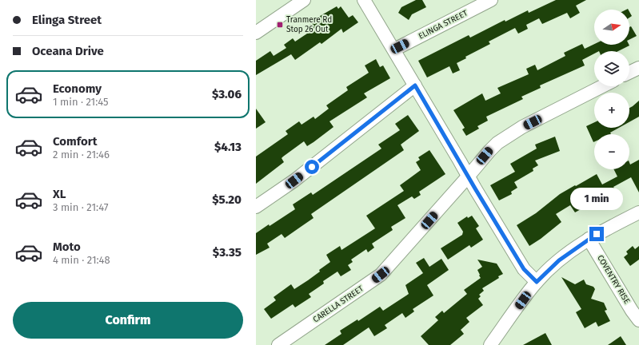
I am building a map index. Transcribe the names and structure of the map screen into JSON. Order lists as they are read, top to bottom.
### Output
{
  "streets": {
    "street": ["ELINGA STREET", "COVENTRY RISE", "CARELLA STREET"]
  },
  "places": {
    "transit": ["Tranmere Rd Stop 26 Out"]
  },
  "north": "right",
  "page": {
    "banner": ["Elinga Street", "Oceana Drive"],
    "map_buttons": ["+", "−"],
    "list": [
      {
        "name": "Economy",
        "note": "1 min · 21:45",
        "value": "$3.06"
      },
      {
        "name": "Comfort",
        "note": "2 min · 21:46",
        "value": "$4.13"
      },
      {
        "name": "XL",
        "note": "3 min · 21:47",
        "value": "$5.20"
      },
      {
        "name": "Moto",
        "note": "4 min · 21:48",
        "value": "$3.35"
      }
    ],
    "bubble": "1 min",
    "buttons": "Confirm"
  }
}
